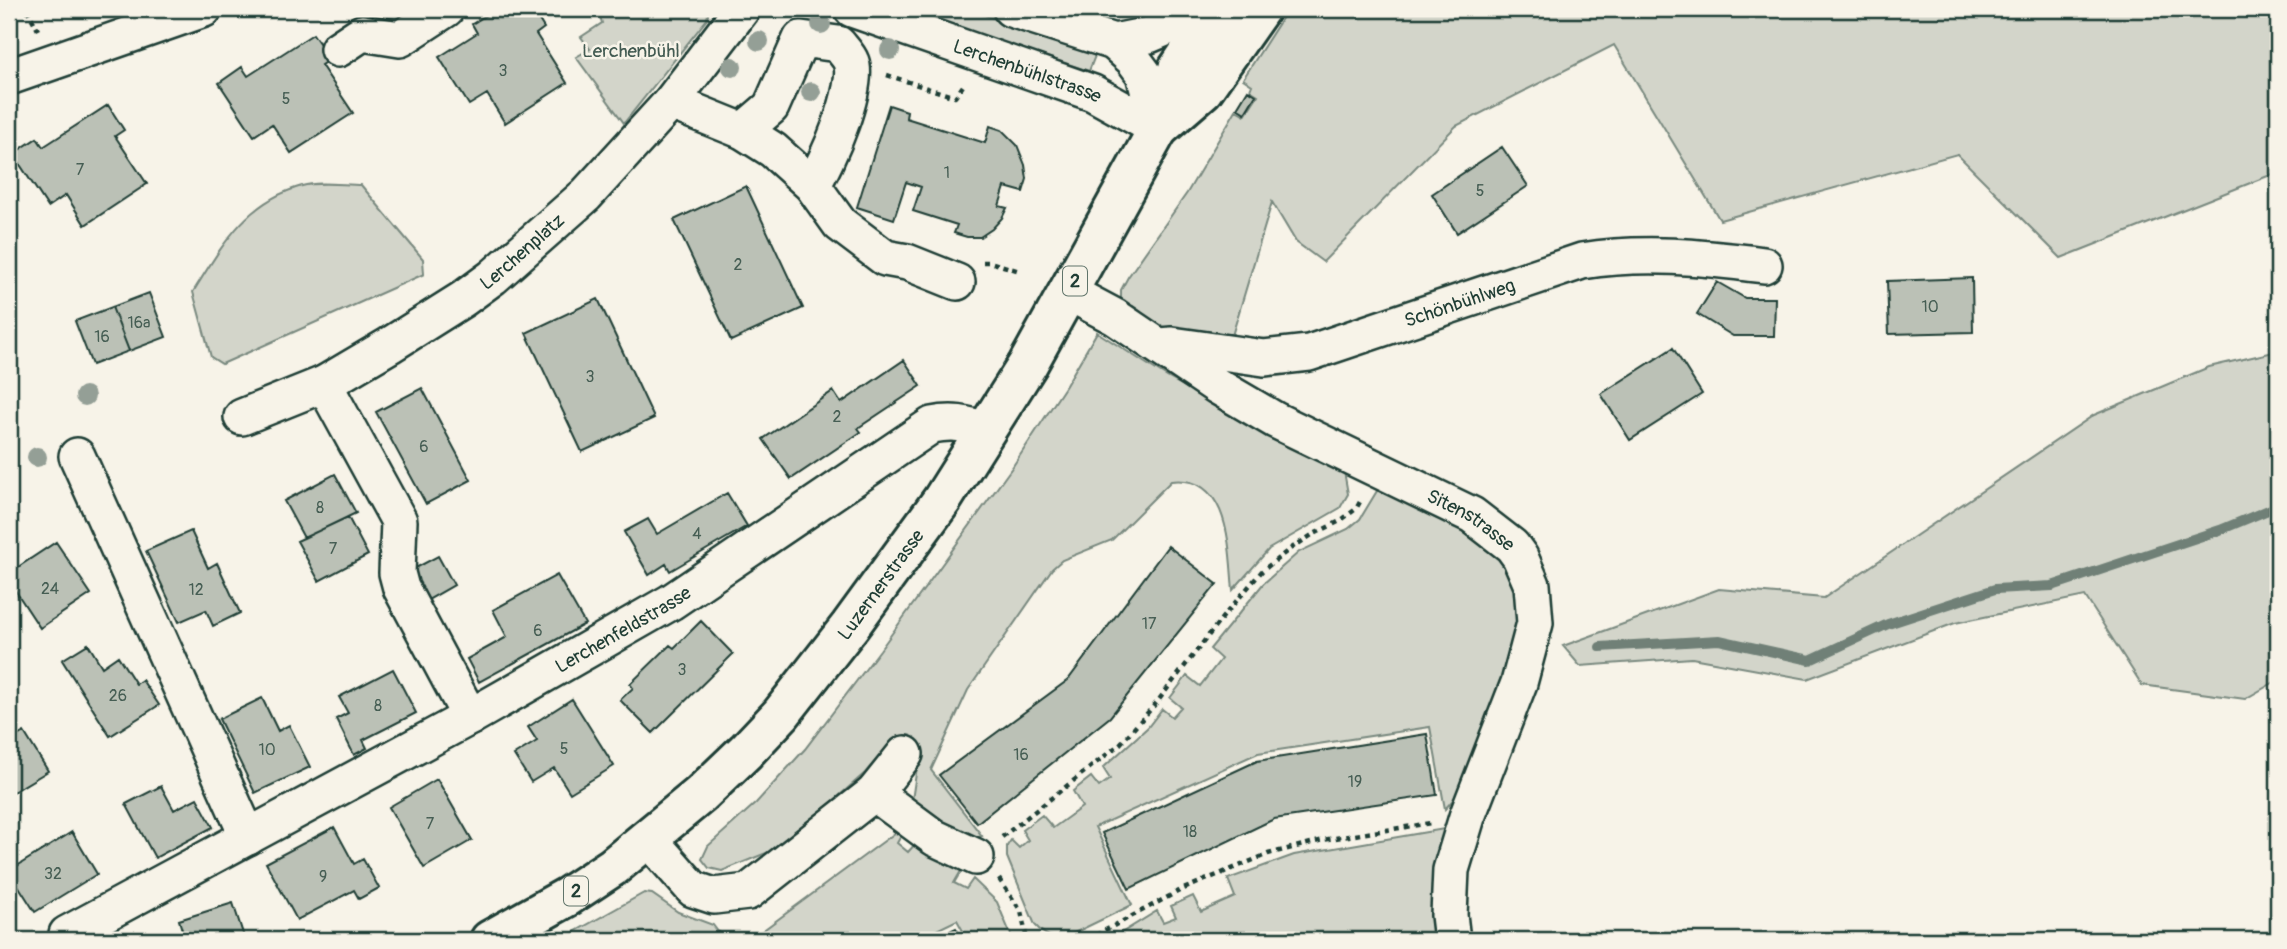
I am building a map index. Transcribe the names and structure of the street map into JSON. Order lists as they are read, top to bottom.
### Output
{
  "streets": {
    "main road": ["2", "Luzernerstrasse"],
    "street": [
      "Lerchenbühlstrasse",
      "Lerchenplatz",
      "Schönbühlweg",
      "Sitenstrasse",
      "Lerchenfeldstrasse"
    ]
  },
  "crossings": [
    ["Lerchenbühlstrasse", "Luzernerstrasse"],
    ["Schönbühlweg", "Sitenstrasse"],
    ["Sitenstrasse", "Luzernerstrasse"],
    ["Luzernerstrasse", "Lerchenfeldstrasse"]
  ],
  "parks": ["Lerchenbühl"],
  "house_numbers": [
    "3",
    "5",
    "7",
    "1",
    "5",
    "2",
    "10",
    "16a",
    "16",
    "3",
    "2",
    "6",
    "8",
    "4",
    "7",
    "24",
    "12",
    "17",
    "6",
    "3",
    "26",
    "8",
    "5",
    "10",
    "16",
    "19",
    "7",
    "18",
    "32",
    "9"
  ]
}
